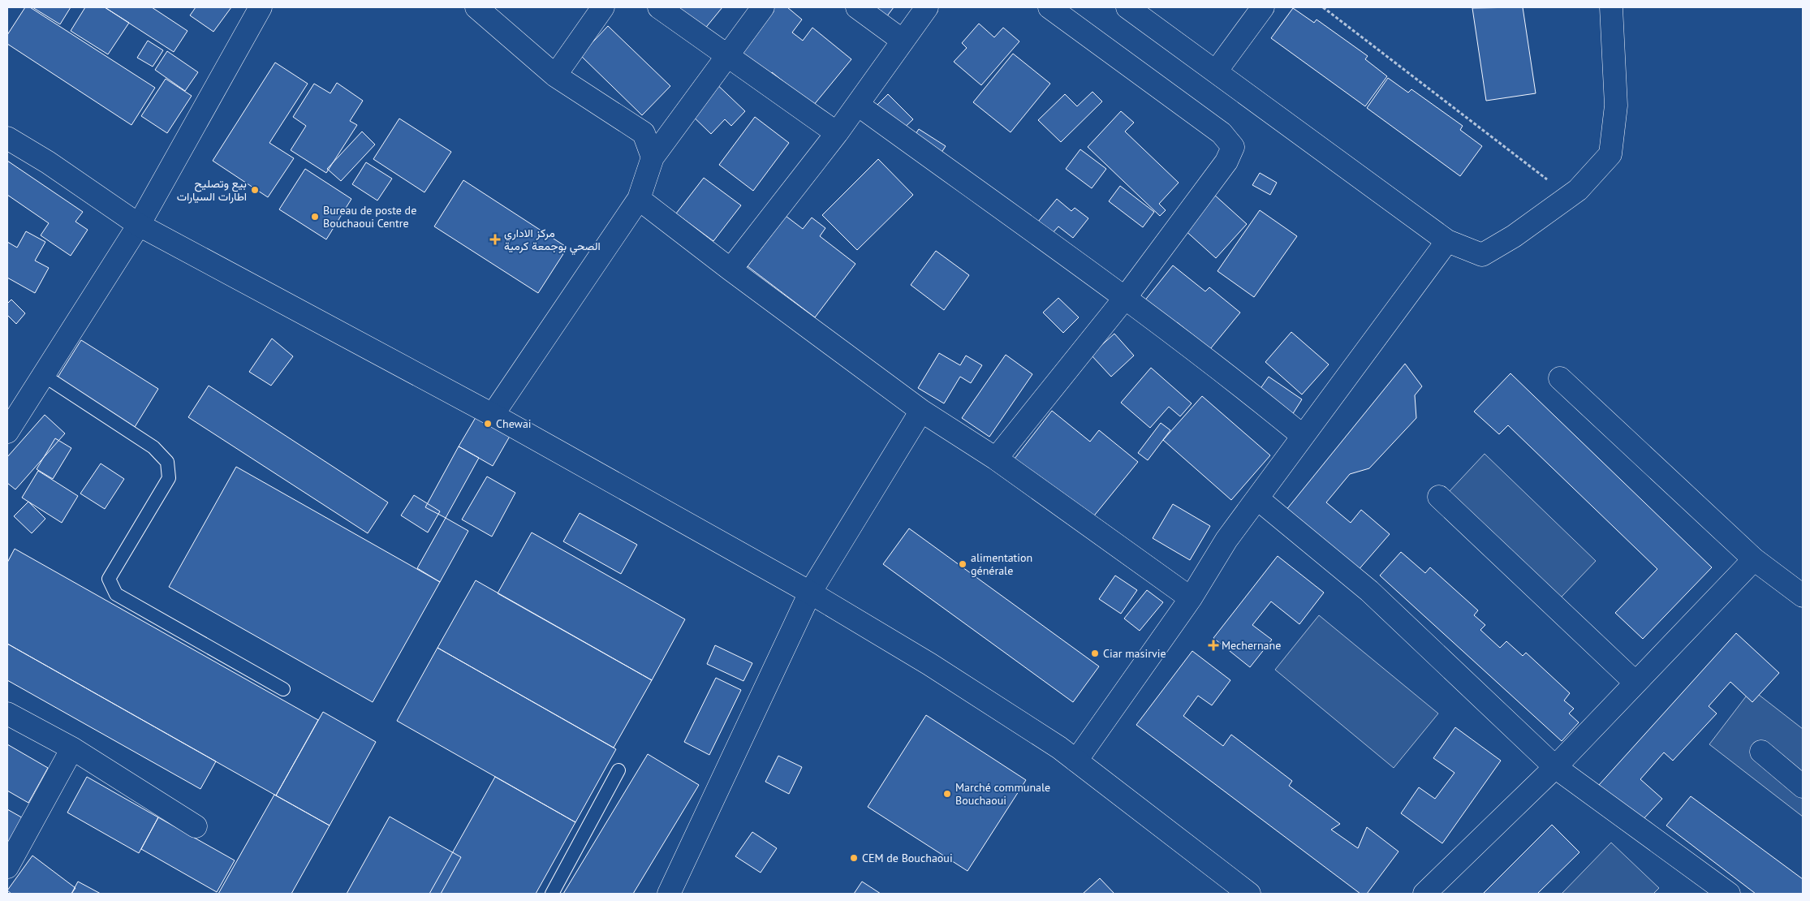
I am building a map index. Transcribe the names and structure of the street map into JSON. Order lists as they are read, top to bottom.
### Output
{
  "places": {
    "other": [
      "بيع وتصليح اطارات السيارات",
      "Bureau de poste de Bouchaoui Centre",
      "Chewai",
      "alimentation générale",
      "Ciar masirvie",
      "Marché communale Bouchaoui",
      "CEM de Bouchaoui"
    ],
    "health": ["مركز الاداري الصحي بوجمعة كرمية", "Mechernane"]
  }
}
